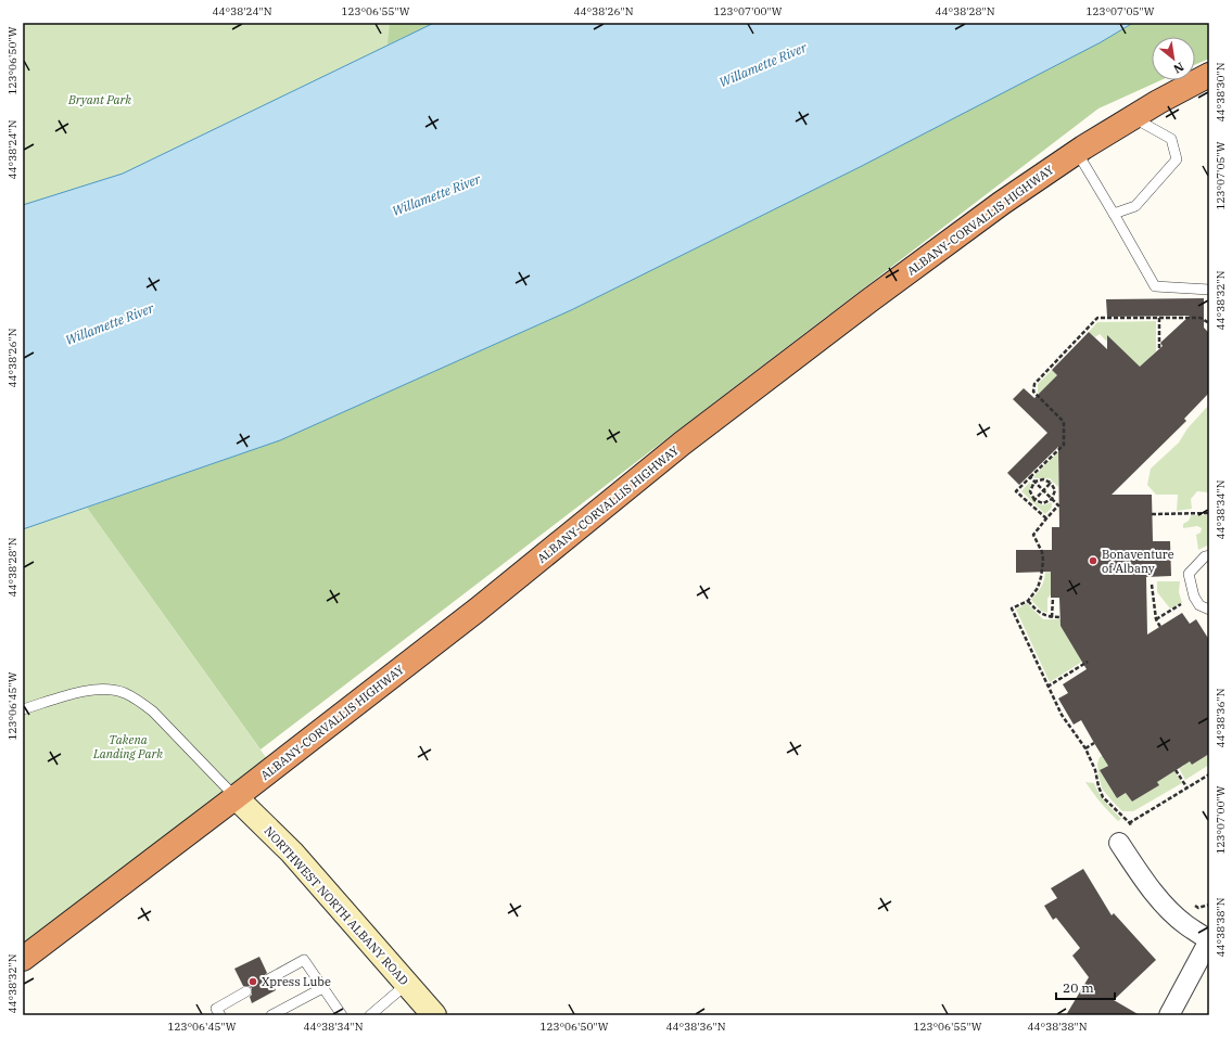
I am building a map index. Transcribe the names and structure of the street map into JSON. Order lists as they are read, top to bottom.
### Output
{
  "streets": {
    "highway": ["ALBANY-CORVALLIS HIGHWAY"],
    "main road": ["NORTHWEST NORTH ALBANY ROAD"]
  },
  "crossings": [
    ["ALBANY-CORVALLIS HIGHWAY", "NORTHWEST NORTH ALBANY ROAD"]
  ],
  "water": ["Willamette River"],
  "parks": ["Bryant Park", "Takena Landing Park"],
  "places": ["Bonaventure of Albany", "Xpress Lube"],
  "scale_bar": "20 m",
  "north": "bottom right",
  "coordinates": [
    "44°38'24\"N",
    "123°06'55\"W",
    "44°38'26\"N",
    "123°07'00\"W",
    "44°38'28\"N",
    "123°07'05\"W",
    "123°06'50\"W",
    "44°38'30\"N",
    "44°38'32\"N",
    "44°38'34\"N",
    "123°06'45\"W",
    "44°38'36\"N",
    "44°38'38\"N"
  ]
}
